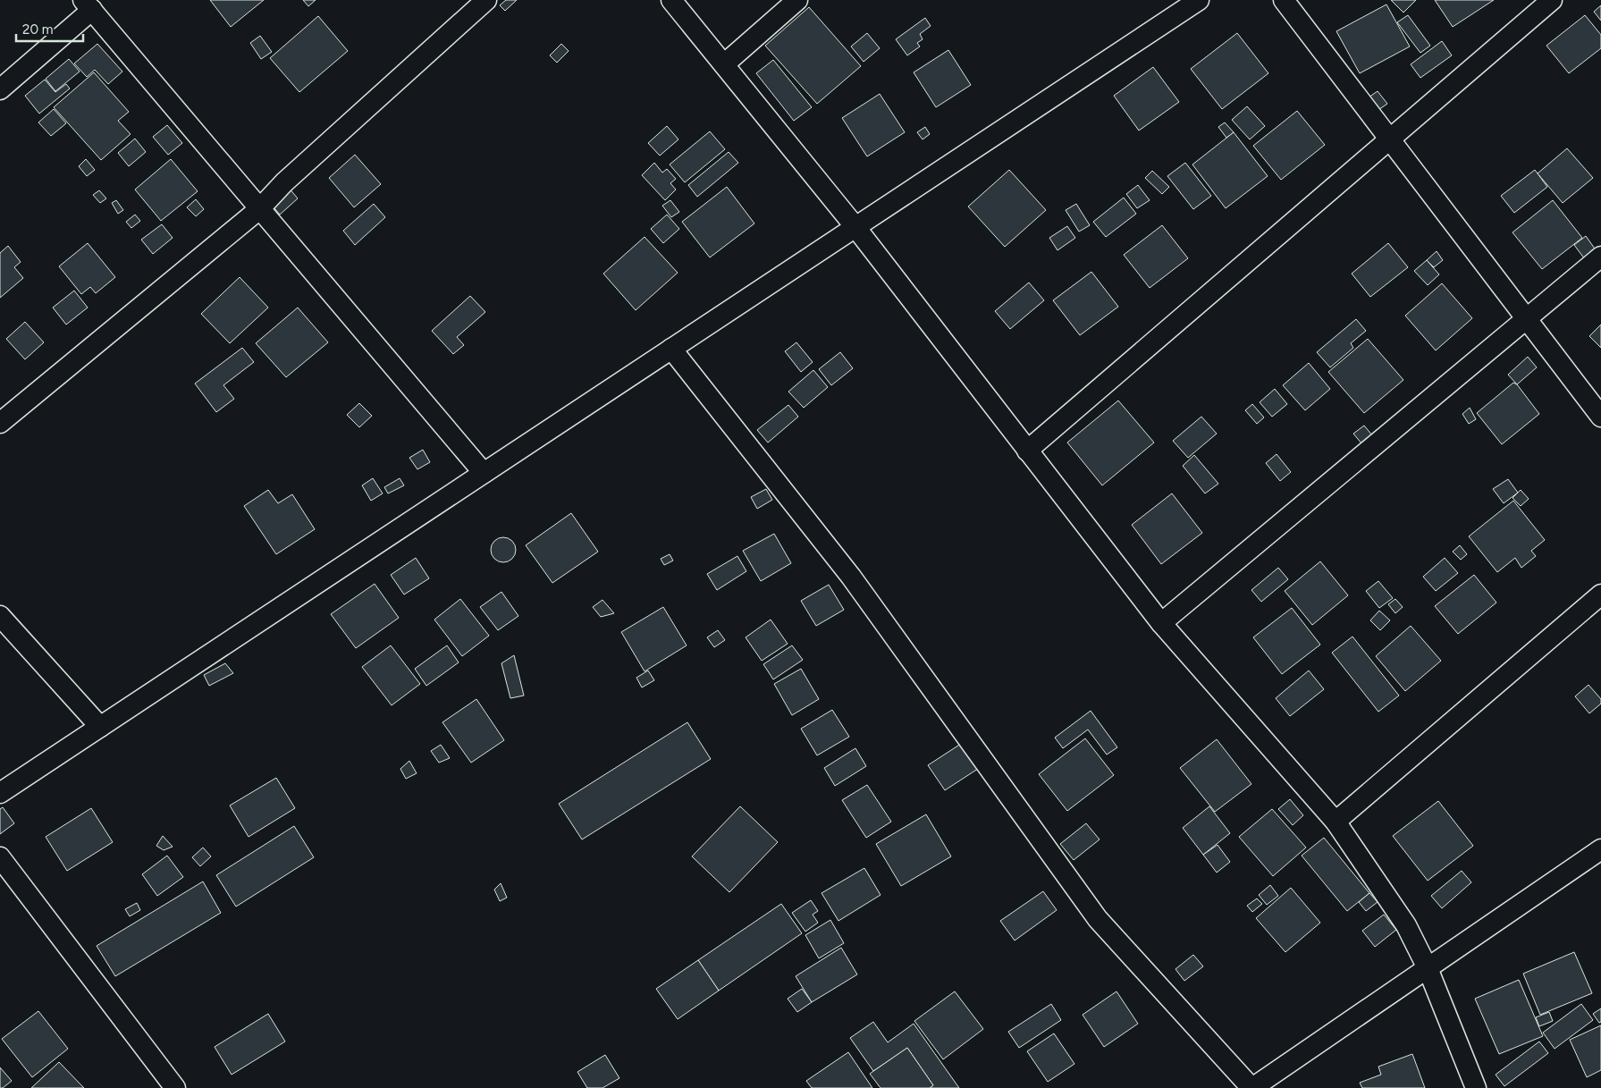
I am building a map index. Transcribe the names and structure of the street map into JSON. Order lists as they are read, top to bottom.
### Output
{
  "scale_bar": "20 m"
}
